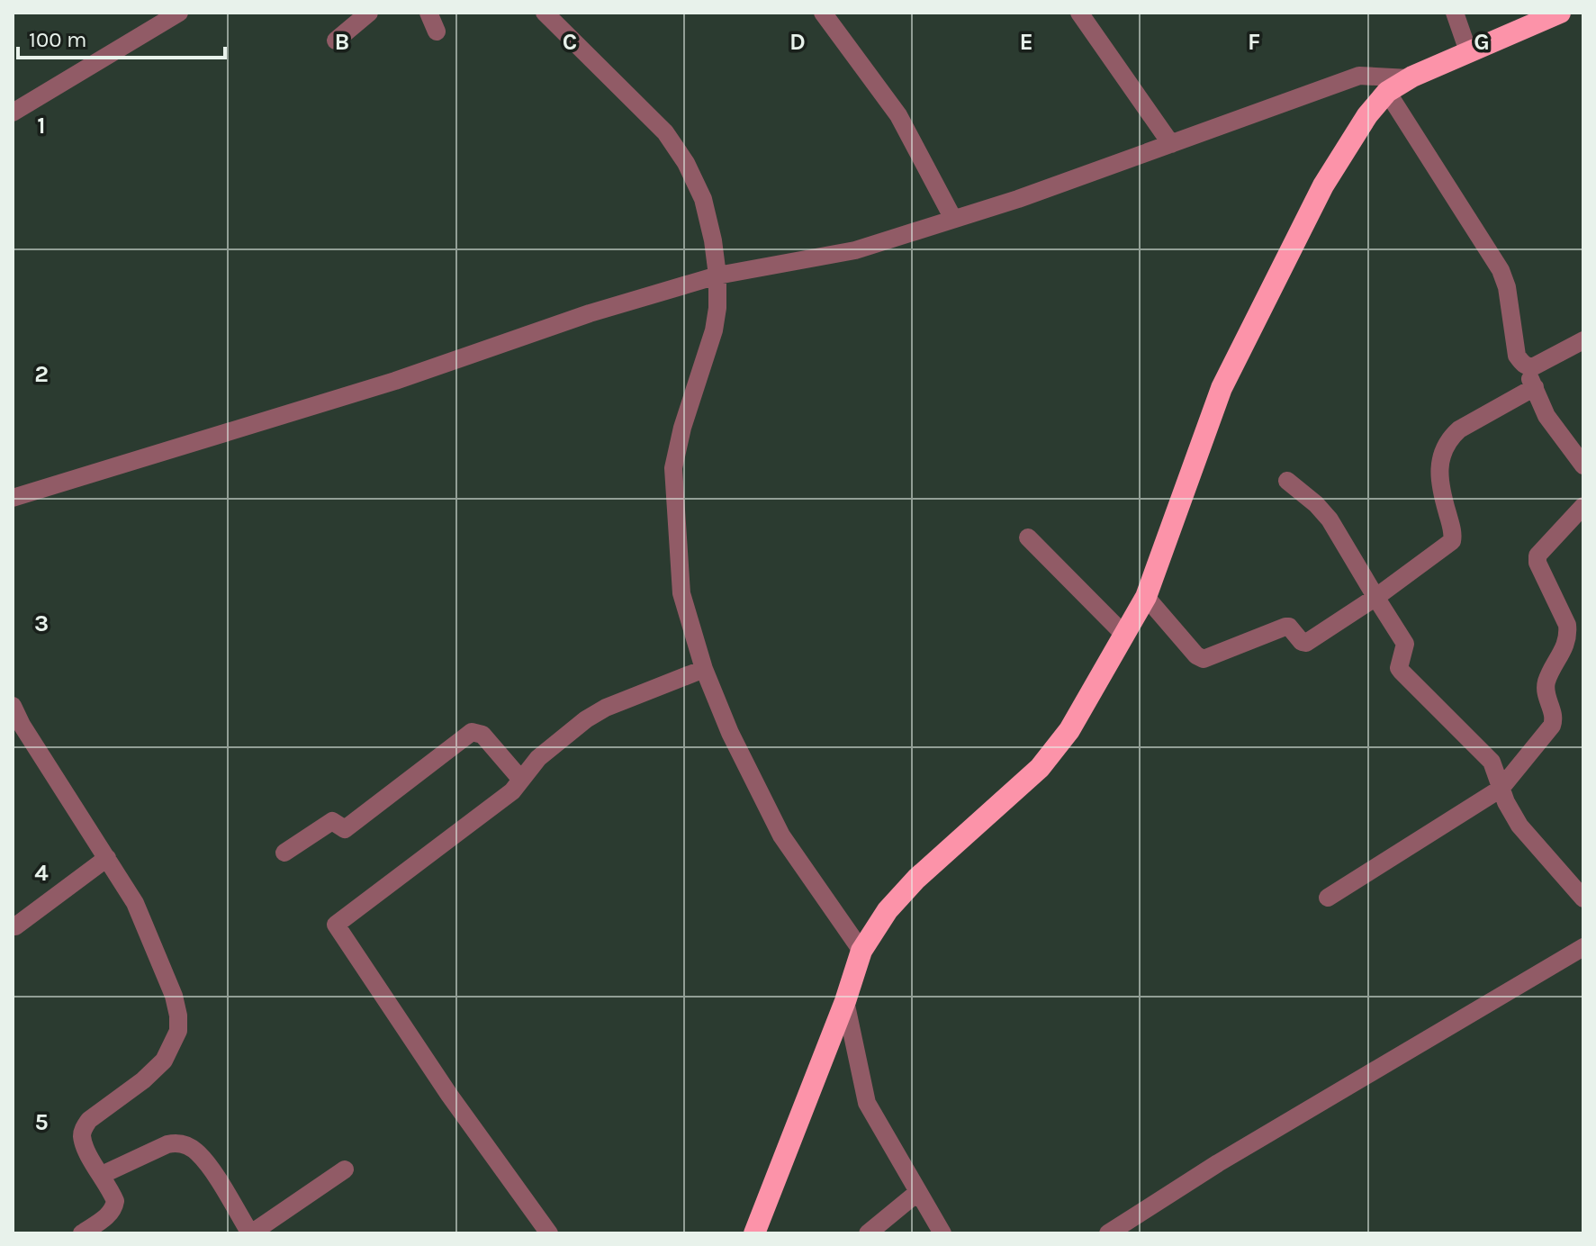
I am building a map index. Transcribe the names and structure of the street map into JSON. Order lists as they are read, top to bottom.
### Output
{
  "scale_bar": "100 m",
  "grid": {
    "columns": [
      "B",
      "C",
      "D",
      "E",
      "F",
      "G"
    ],
    "rows": [
      "1",
      "2",
      "3",
      "4",
      "5"
    ]
  }
}
